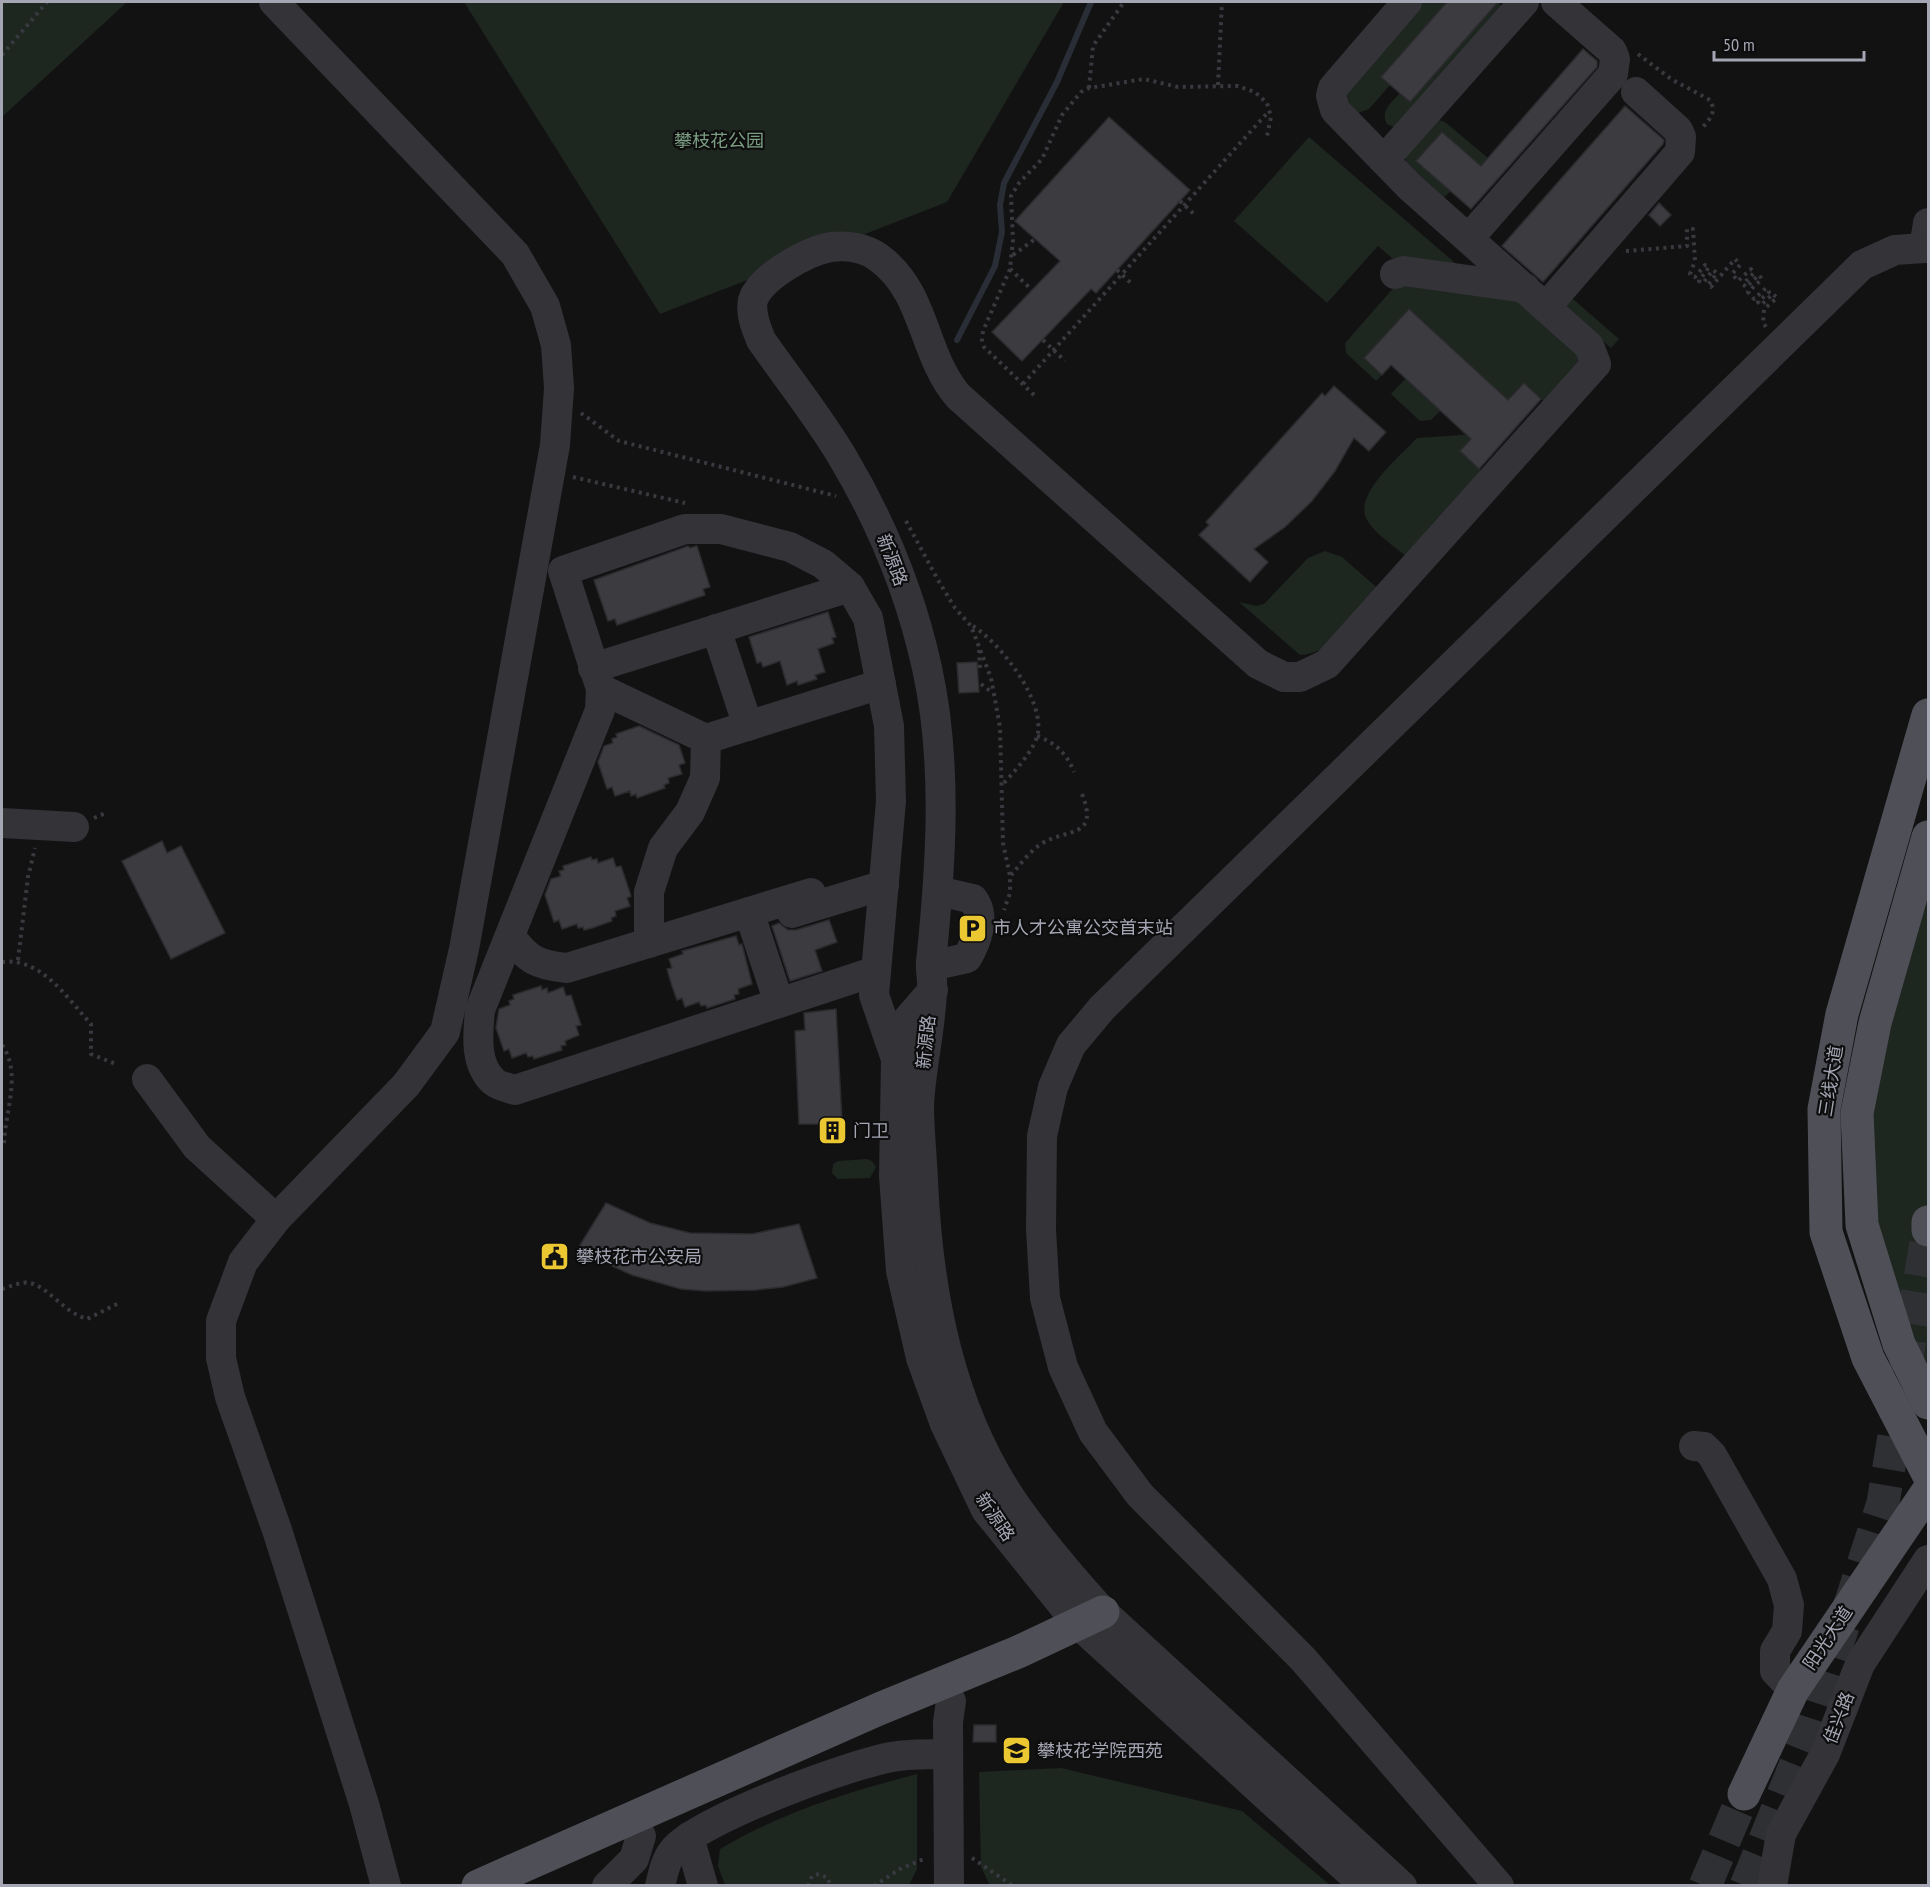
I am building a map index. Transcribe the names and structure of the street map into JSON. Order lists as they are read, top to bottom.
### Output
{
  "streets": {
    "main road": ["三线大道", "阳光大道"],
    "street": ["新源路", "佳兴路"]
  },
  "parks": ["攀枝花公园"],
  "places": {
    "parking": ["市人才公寓公交首末站"],
    "building": ["门卫"],
    "public building": ["攀枝花市公安局"],
    "school or university": ["攀枝花学院西苑"]
  },
  "scale_bar": "50 m"
}
